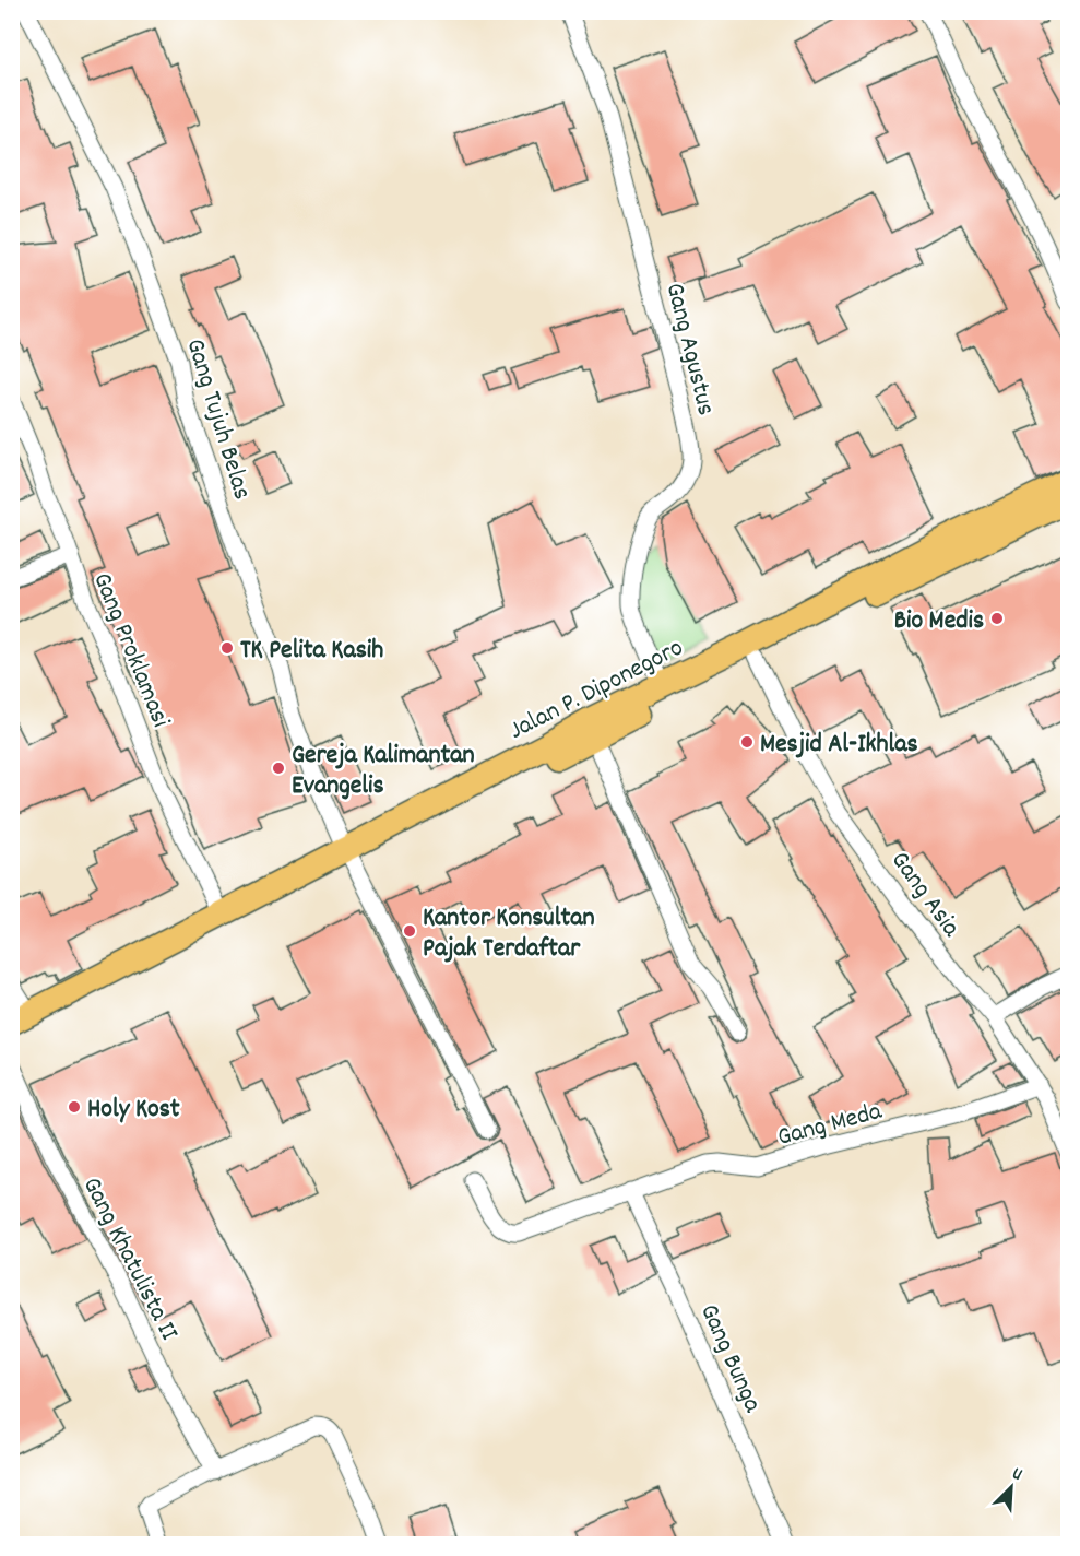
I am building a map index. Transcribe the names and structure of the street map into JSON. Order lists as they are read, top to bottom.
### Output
{
  "streets": {
    "main road": ["Jalan P. Diponegoro"],
    "street": [
      "Gang Agustus",
      "Gang Tujuh Belas",
      "Gang Proklamasi",
      "Gang Asia",
      "Gang Meda",
      "Gang Khatulista II",
      "Gang Bunga"
    ]
  },
  "crossings": [
    ["Gang Agustus", "Jalan P. Diponegoro"],
    ["Gang Tujuh Belas", "Jalan P. Diponegoro"],
    ["Gang Proklamasi", "Jalan P. Diponegoro"],
    ["Jalan P. Diponegoro", "Gang Asia"],
    ["Gang Asia", "Gang Meda"],
    ["Gang Meda", "Gang Bunga"]
  ],
  "places": [
    "Bio Medis",
    "TK Pelita Kasih",
    "Mesjid Al-Ikhlas",
    "Gereja Kalimantan Evangelis",
    "Kantor Konsultan Pajak Terdaftar",
    "Holy Kost"
  ],
  "north": "top right"
}
